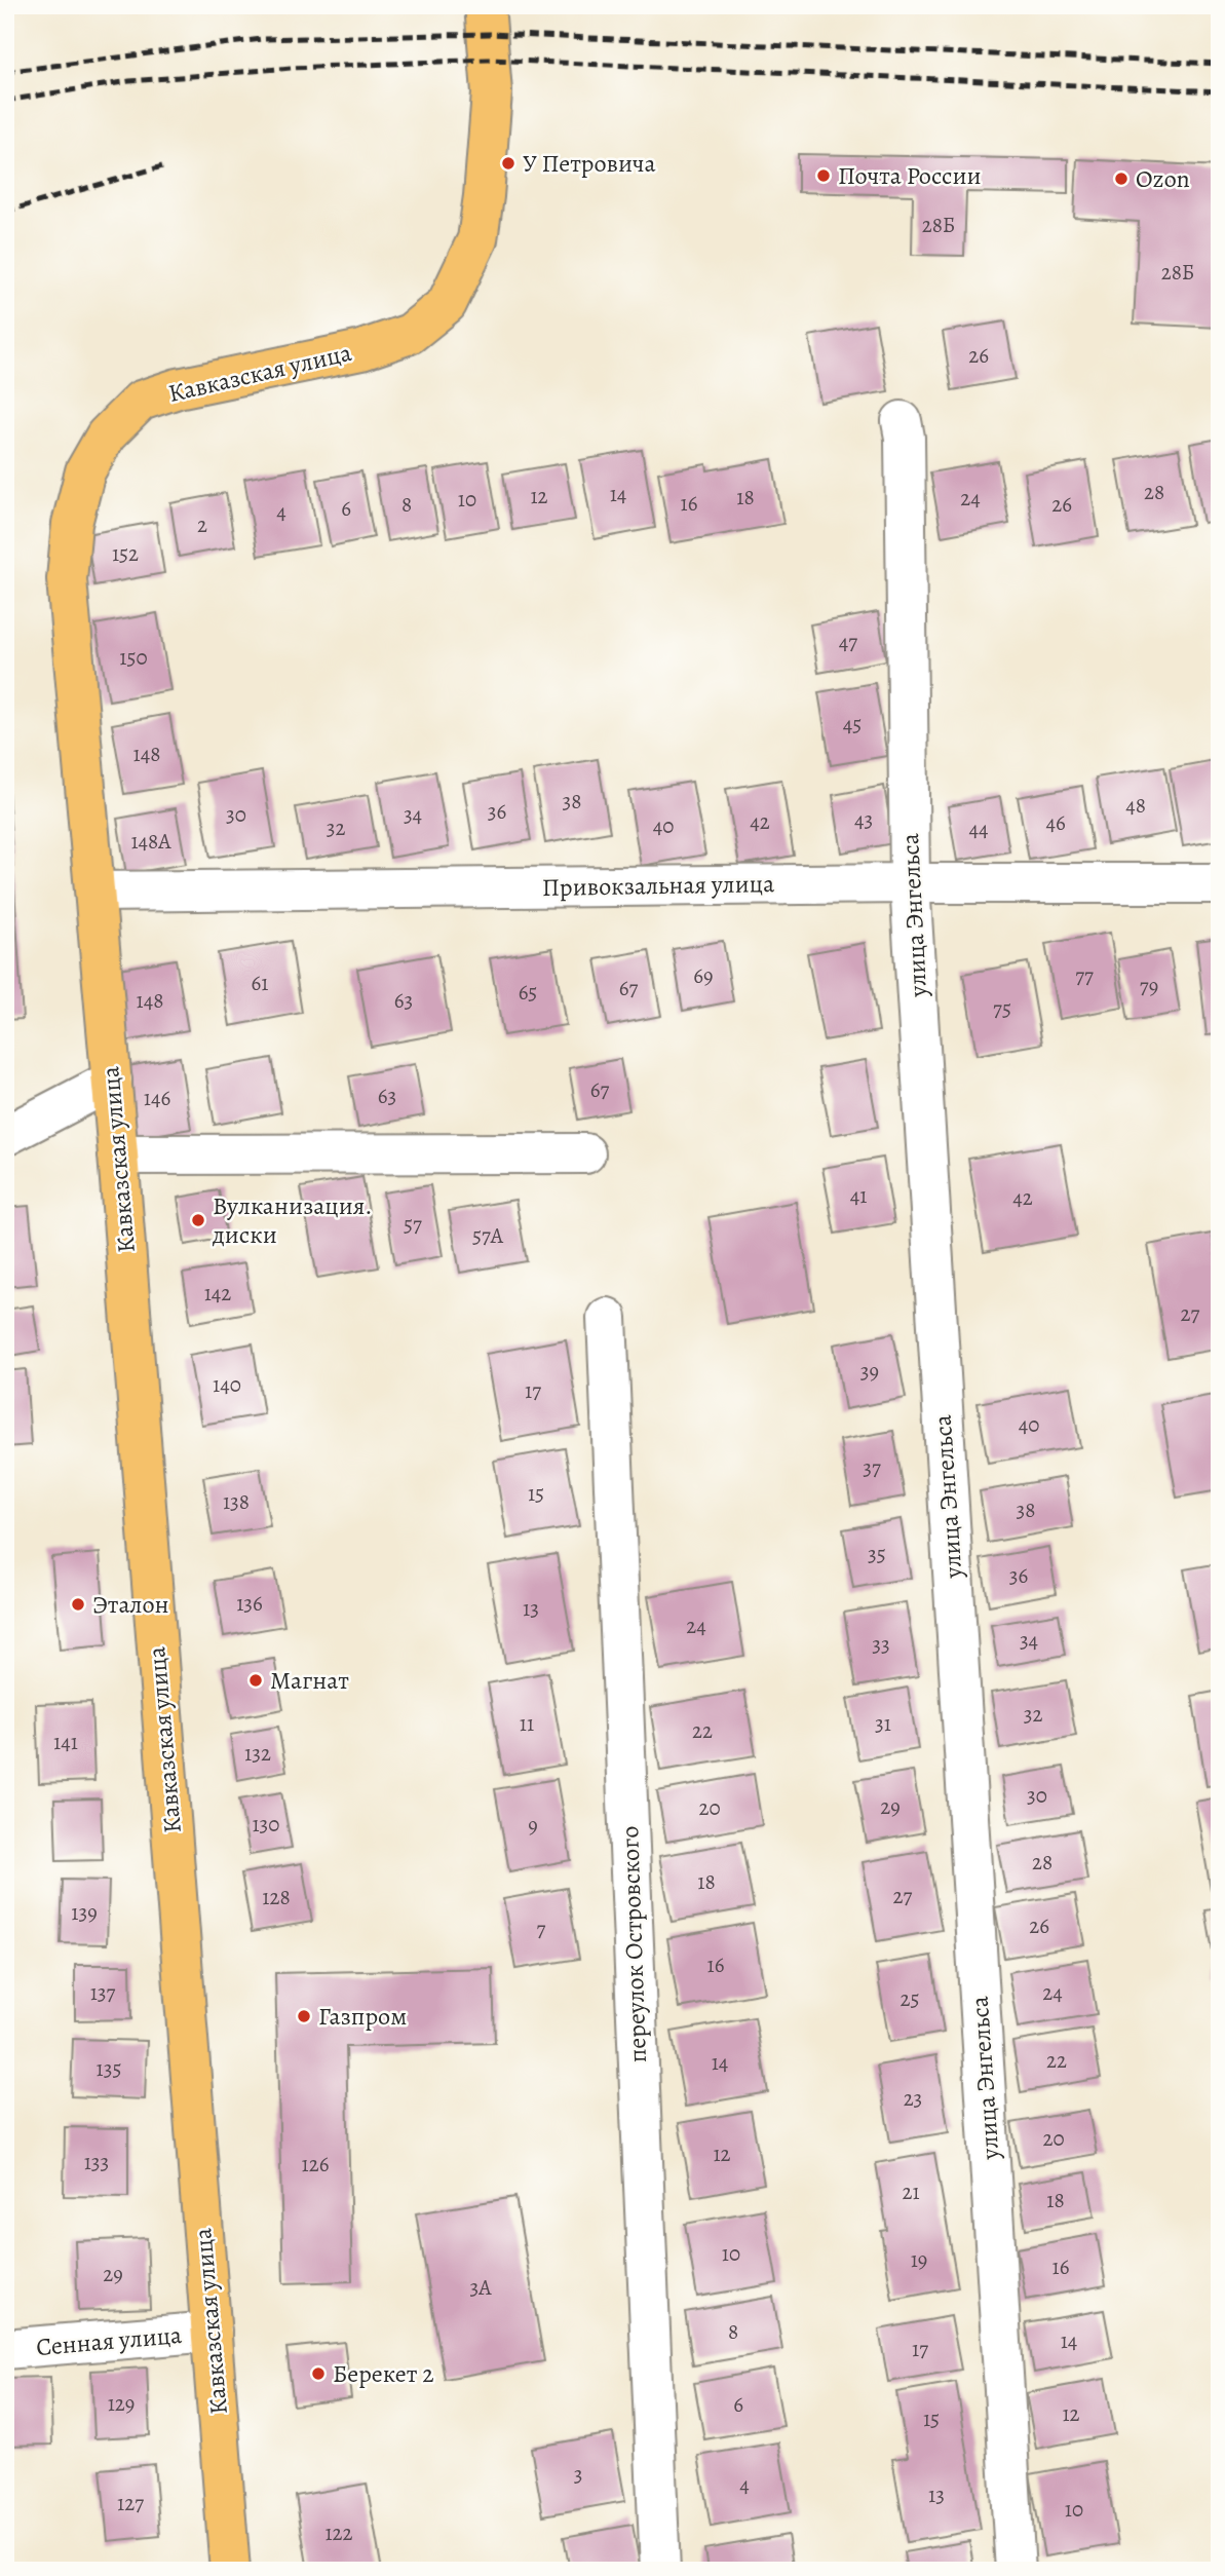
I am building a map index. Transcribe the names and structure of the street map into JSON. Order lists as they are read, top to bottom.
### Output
{
  "streets": {
    "main road": ["Кавказская улица"],
    "street": [
      "Привокзальная улица",
      "улица Энгельса",
      "переулок Островского",
      "Сенная улица"
    ]
  },
  "crossings": [
    ["Кавказская улица", "Привокзальная улица"],
    ["Кавказская улица", "Сенная улица"],
    ["Привокзальная улица", "улица Энгельса"]
  ],
  "places": [
    "У Петровича",
    "Почта России",
    "Ozon",
    "Вулканизация. диски",
    "Эталон",
    "Магнат",
    "Газпром",
    "Берекет 2"
  ],
  "house_numbers": [
    "28Б",
    "28Б",
    "26",
    "28",
    "14",
    "12",
    "18",
    "24",
    "10",
    "16",
    "8",
    "26",
    "6",
    "4",
    "2",
    "152",
    "47",
    "150",
    "45",
    "148",
    "38",
    "48",
    "36",
    "30",
    "34",
    "43",
    "42",
    "46",
    "40",
    "32",
    "44",
    "148А",
    "69",
    "77",
    "61",
    "79",
    "67",
    "65",
    "148",
    "63",
    "75",
    "67",
    "63",
    "146",
    "41",
    "42",
    "57",
    "57А",
    "142",
    "27",
    "39",
    "140",
    "17",
    "40",
    "37",
    "15",
    "138",
    "38",
    "35",
    "36",
    "136",
    "13",
    "24",
    "34",
    "33",
    "32",
    "11",
    "31",
    "22",
    "141",
    "132",
    "30",
    "29",
    "20",
    "130",
    "9",
    "28",
    "18",
    "27",
    "128",
    "139",
    "26",
    "7",
    "16",
    "137",
    "24",
    "25",
    "22",
    "14",
    "135",
    "23",
    "20",
    "12",
    "133",
    "126",
    "21",
    "18",
    "10",
    "19",
    "16",
    "29",
    "3А",
    "8",
    "14",
    "17",
    "129",
    "6",
    "12",
    "15",
    "3",
    "4",
    "13",
    "127",
    "10",
    "122"
  ]
}
